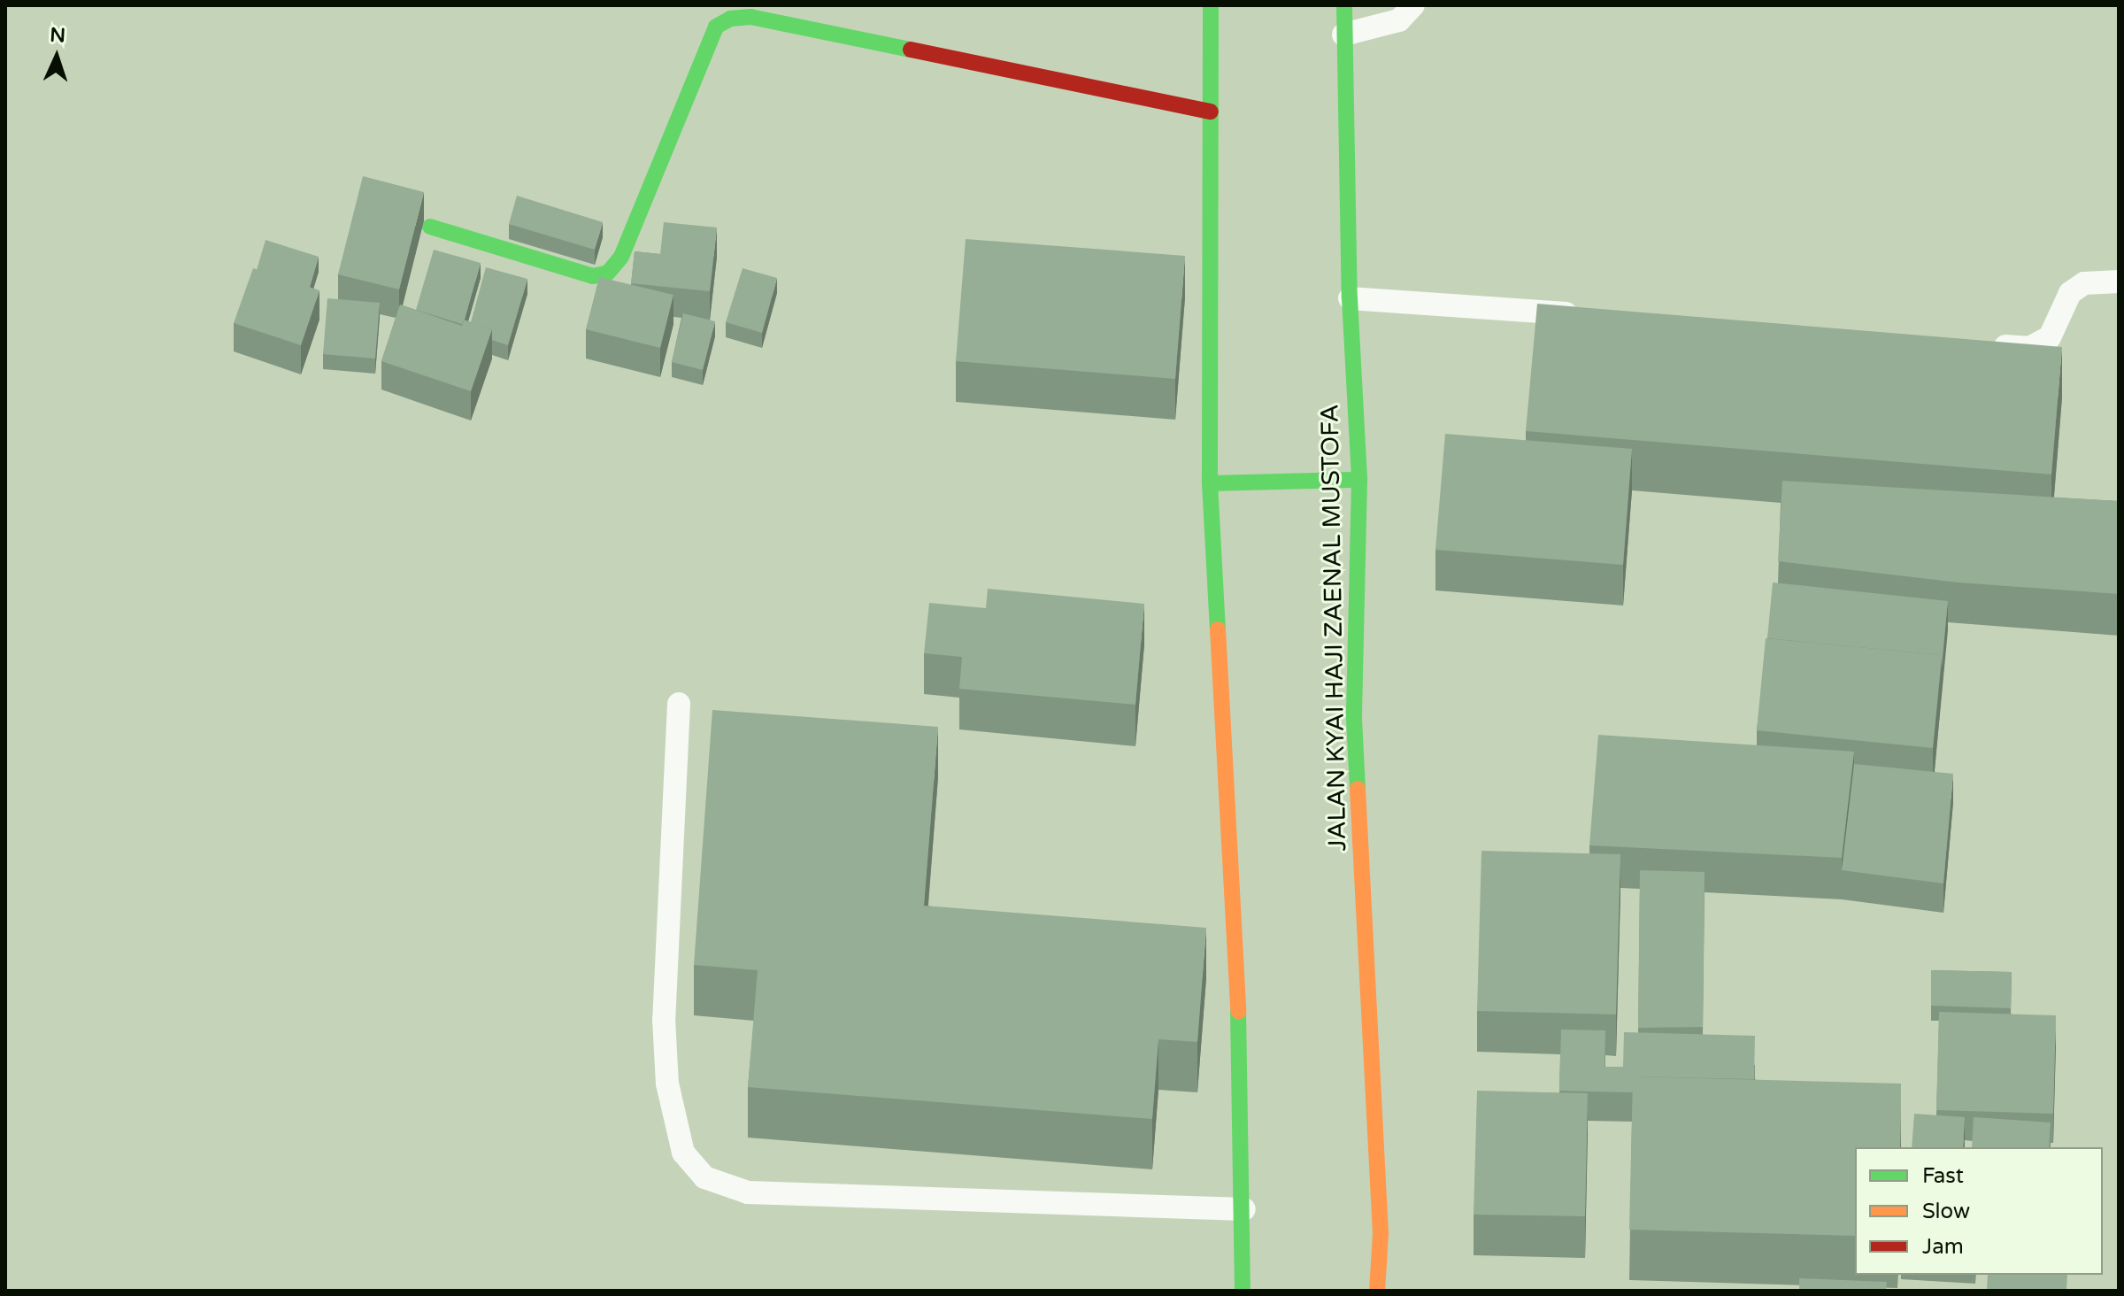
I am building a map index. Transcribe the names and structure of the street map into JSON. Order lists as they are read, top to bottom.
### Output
{
  "streets": {
    "main road": ["JALAN KYAI HAJI ZAENAL MUSTOFA"]
  },
  "legend": ["Fast", "Slow", "Jam"],
  "north": "top"
}
